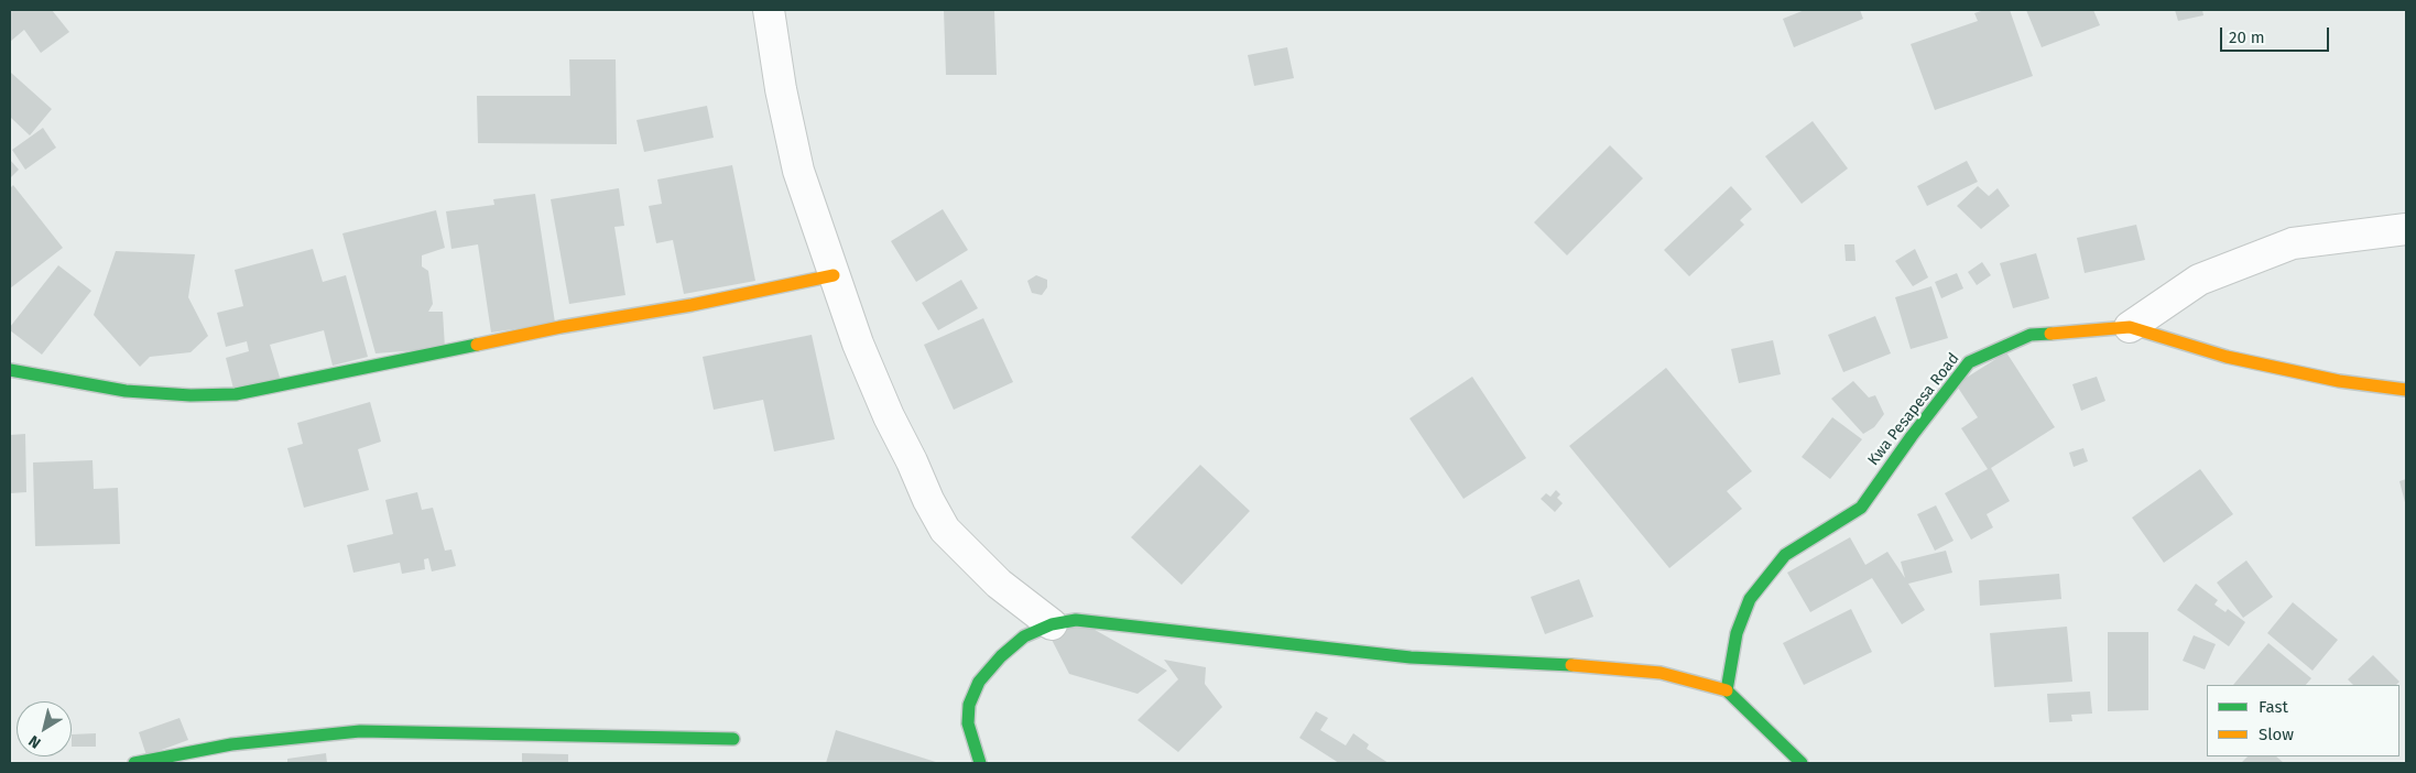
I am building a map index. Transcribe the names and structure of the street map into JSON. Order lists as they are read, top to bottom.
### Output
{
  "streets": {
    "street": ["Kwa Pesapesa Road"]
  },
  "legend": ["Fast", "Slow"],
  "scale_bar": "20 m",
  "north": "bottom left"
}
